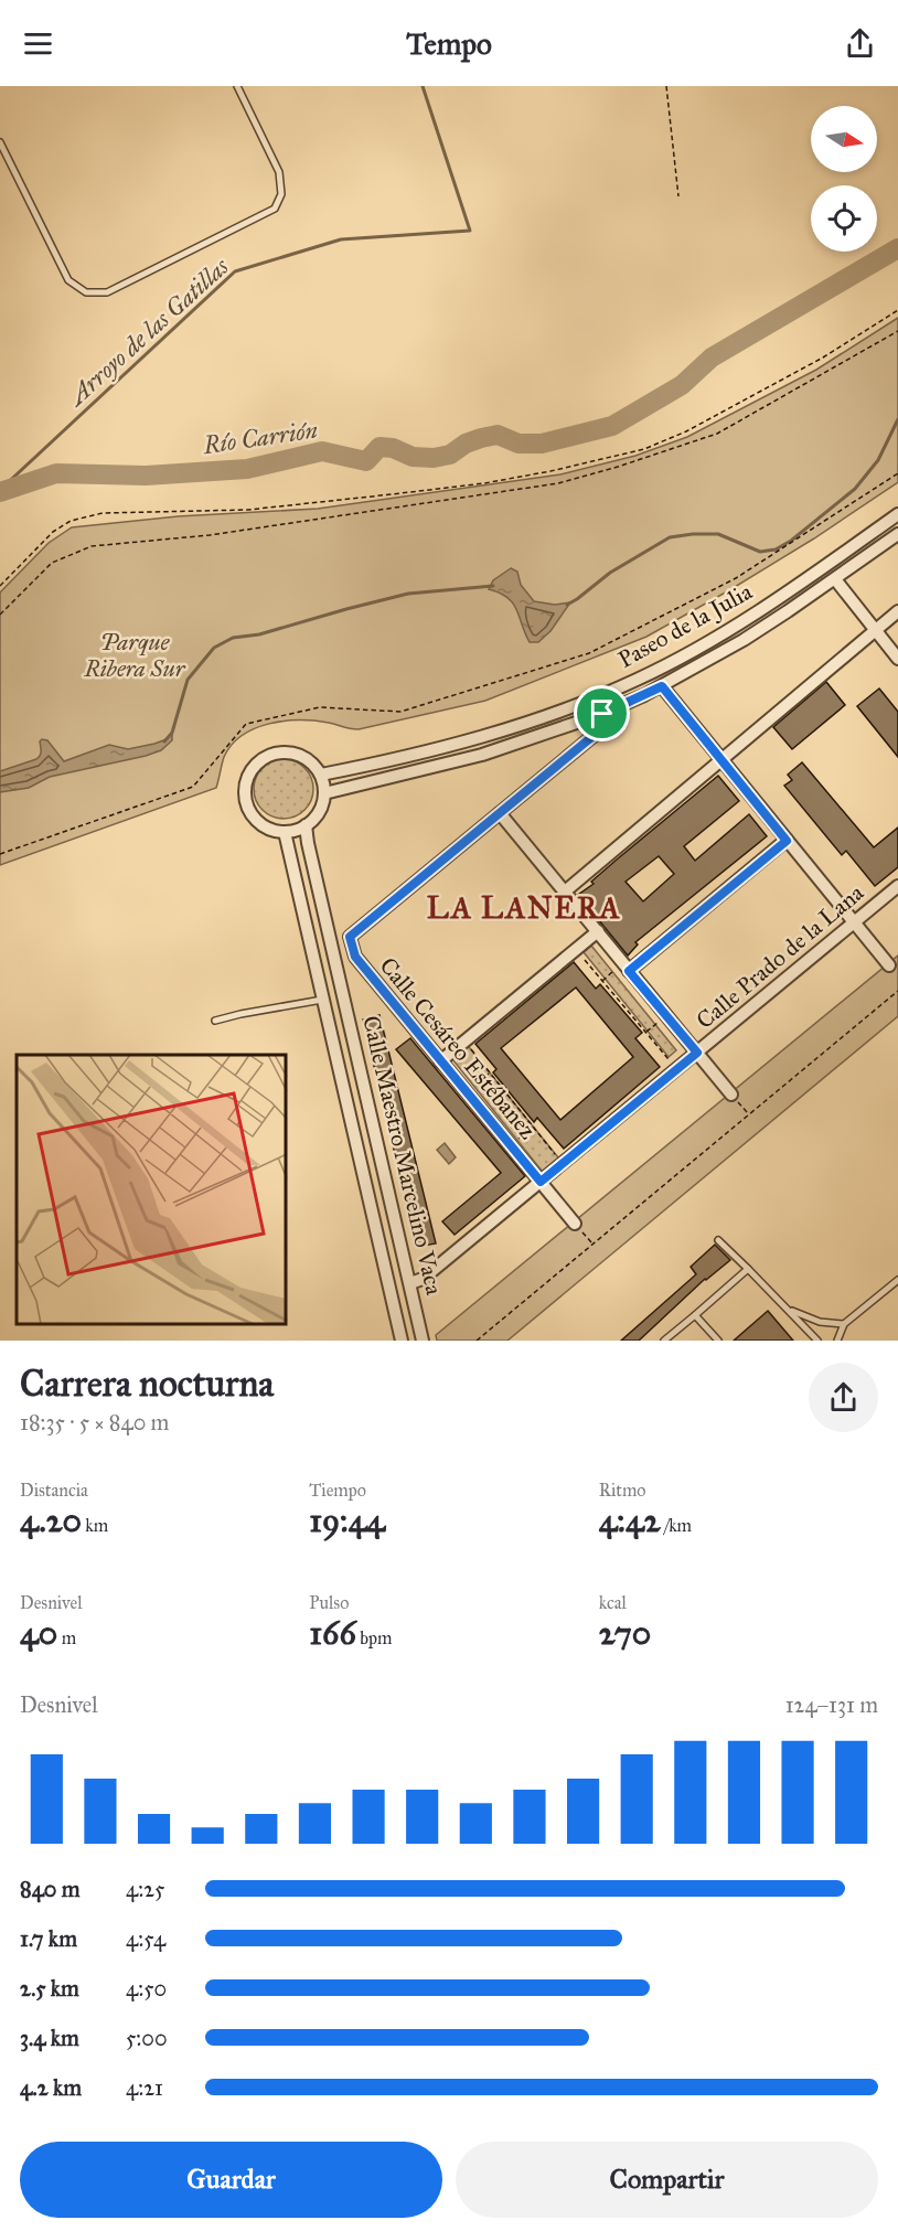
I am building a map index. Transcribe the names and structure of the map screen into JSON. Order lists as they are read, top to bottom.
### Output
{
  "streets": {
    "street": [
      "Paseo de la Julia",
      "Calle Prado de la Lana",
      "Calle Cesáreo Estébanez",
      "Calle Maestro Marcelino Vaca"
    ]
  },
  "crossings": [
    ["Paseo de la Julia", "Calle Maestro Marcelino Vaca"],
    ["Calle Prado de la Lana", "Calle Cesáreo Estébanez"],
    ["Calle Prado de la Lana", "Calle Maestro Marcelino Vaca"]
  ],
  "districts": ["LA LANERA"],
  "water": ["Arroyo de las Gatillas", "Río Carrión"],
  "parks": ["Parque Ribera Sur"],
  "north": "right",
  "page": {
    "header": "Tempo",
    "heading": ["Carrera nocturna", "18:35 · 5 × 840 m"],
    "stats": [
      ["Distancia", "4.20 km"],
      ["Tiempo", "19:44"],
      ["Ritmo", "4:42 /km"],
      ["Desnivel", "40 m"],
      ["Pulso", "166 bpm"],
      ["kcal", "270"]
    ],
    "chart": ["Desnivel", "124–131 m"],
    "list": [
      {
        "name": "840 m",
        "note": "4:25"
      },
      {
        "name": "1.7 km",
        "note": "4:54"
      },
      {
        "name": "2.5 km",
        "note": "4:50"
      },
      {
        "name": "3.4 km",
        "note": "5:00"
      },
      {
        "name": "4.2 km",
        "note": "4:21"
      }
    ],
    "buttons": ["Guardar", "Compartir"]
  }
}
